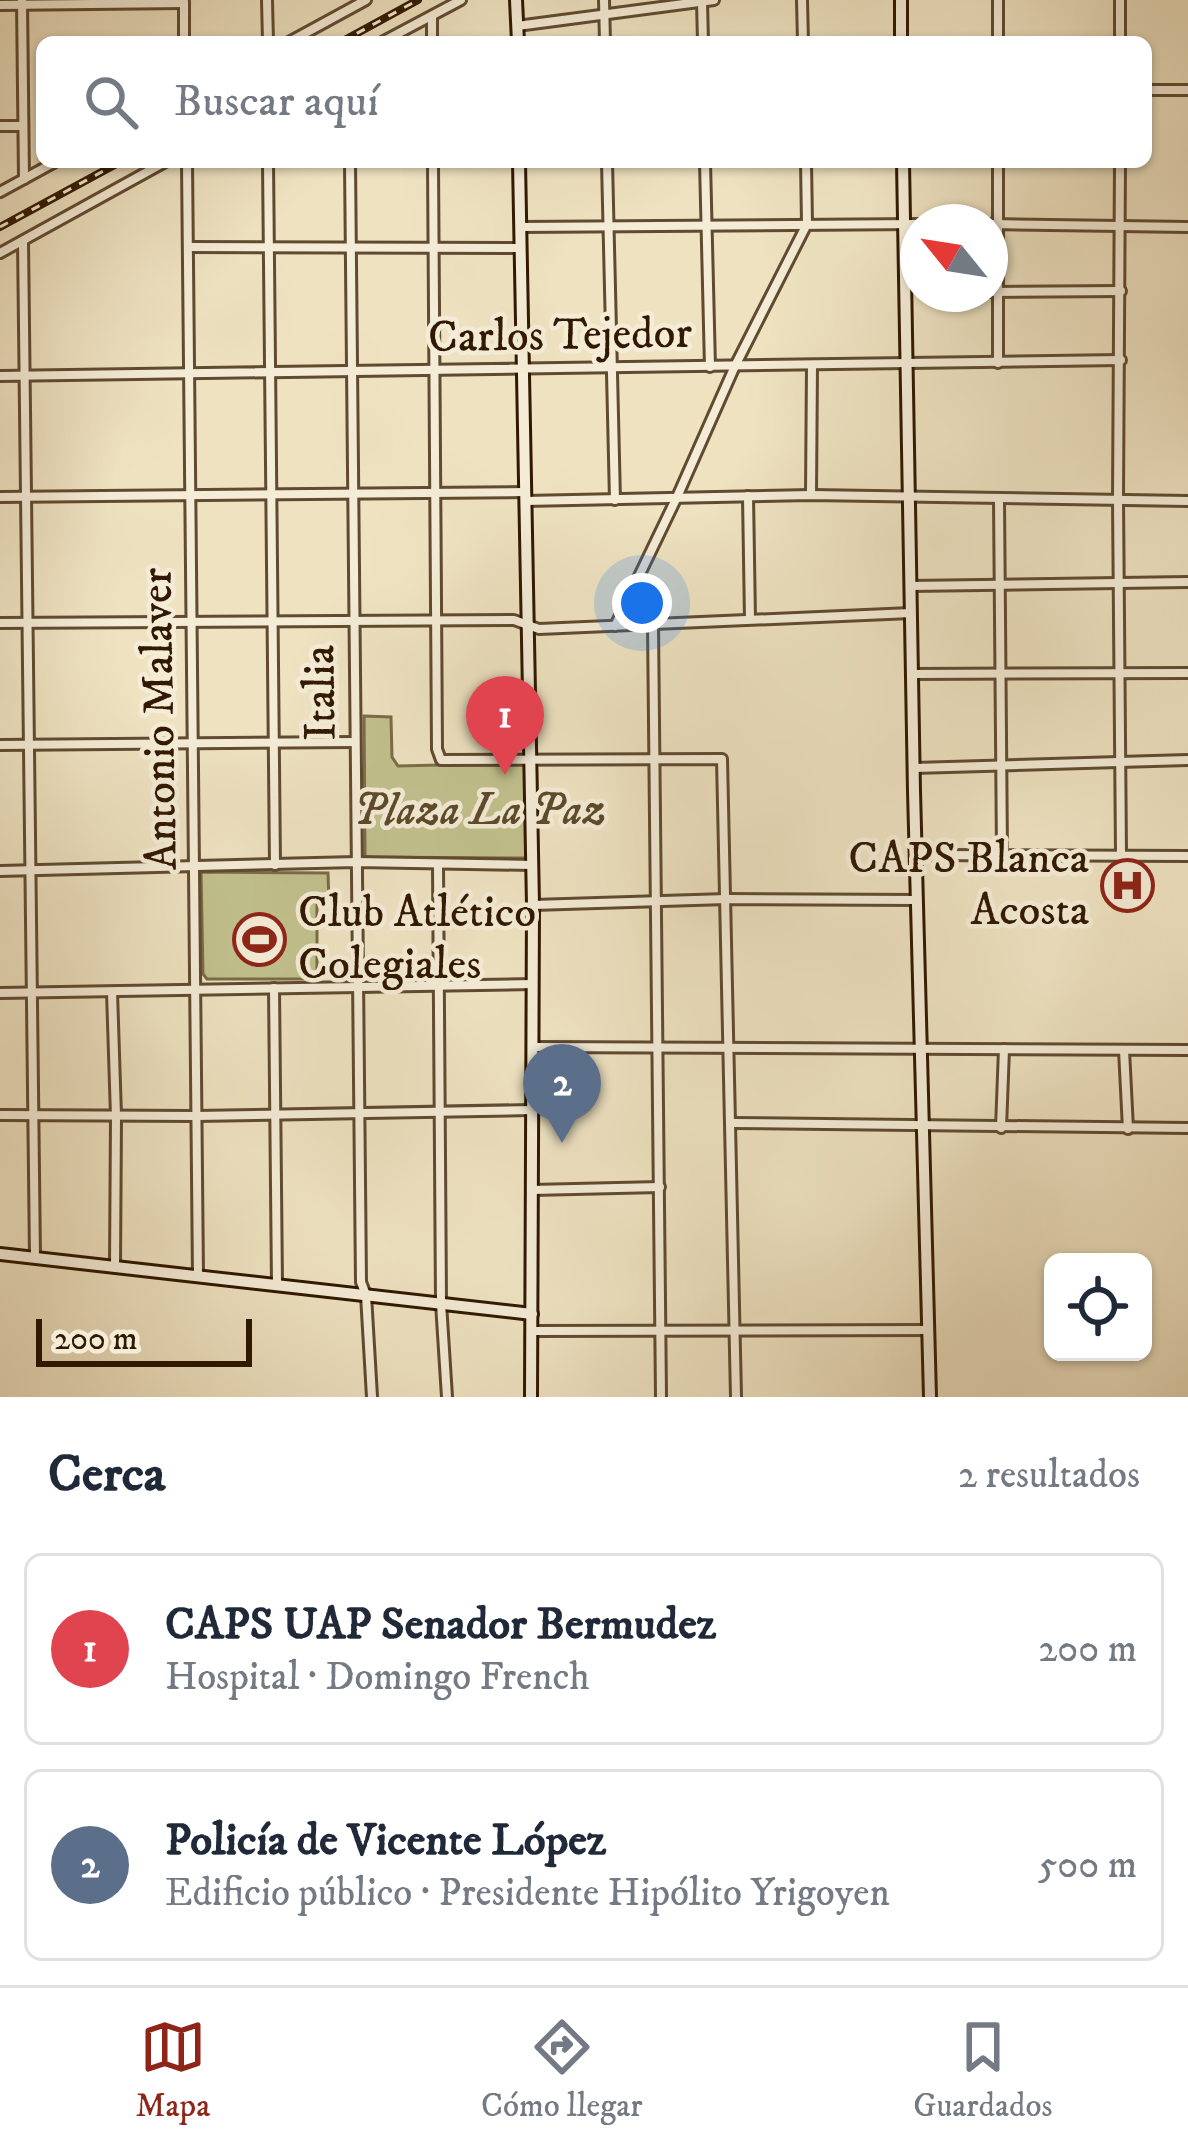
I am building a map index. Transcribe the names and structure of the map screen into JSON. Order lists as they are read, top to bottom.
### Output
{
  "streets": {
    "street": ["Carlos Tejedor", "Italia", "Antonio Malaver"]
  },
  "crossings": [
    ["Carlos Tejedor", "Italia"],
    ["Carlos Tejedor", "Antonio Malaver"]
  ],
  "parks": ["Plaza La Paz"],
  "places": {
    "hospital": ["CAPS Blanca Acosta"],
    "sports": ["Club Atlético Colegiales"]
  },
  "scale_bar": "200 m",
  "north": "top left",
  "page": {
    "search": "Buscar aquí",
    "pins": ["1", "2"],
    "scale": "200 m",
    "heading": ["Cerca", "2 resultados"],
    "list": [
      {
        "mark": "1",
        "name": "CAPS UAP Senador Bermudez",
        "note": "Hospital · Domingo French",
        "value": "200 m"
      },
      {
        "mark": "2",
        "name": "Policía de Vicente López",
        "note": "Edificio público · Presidente Hipólito Yrigoyen",
        "value": "500 m"
      }
    ],
    "nav": ["Mapa", "Cómo llegar", "Guardados"]
  }
}
